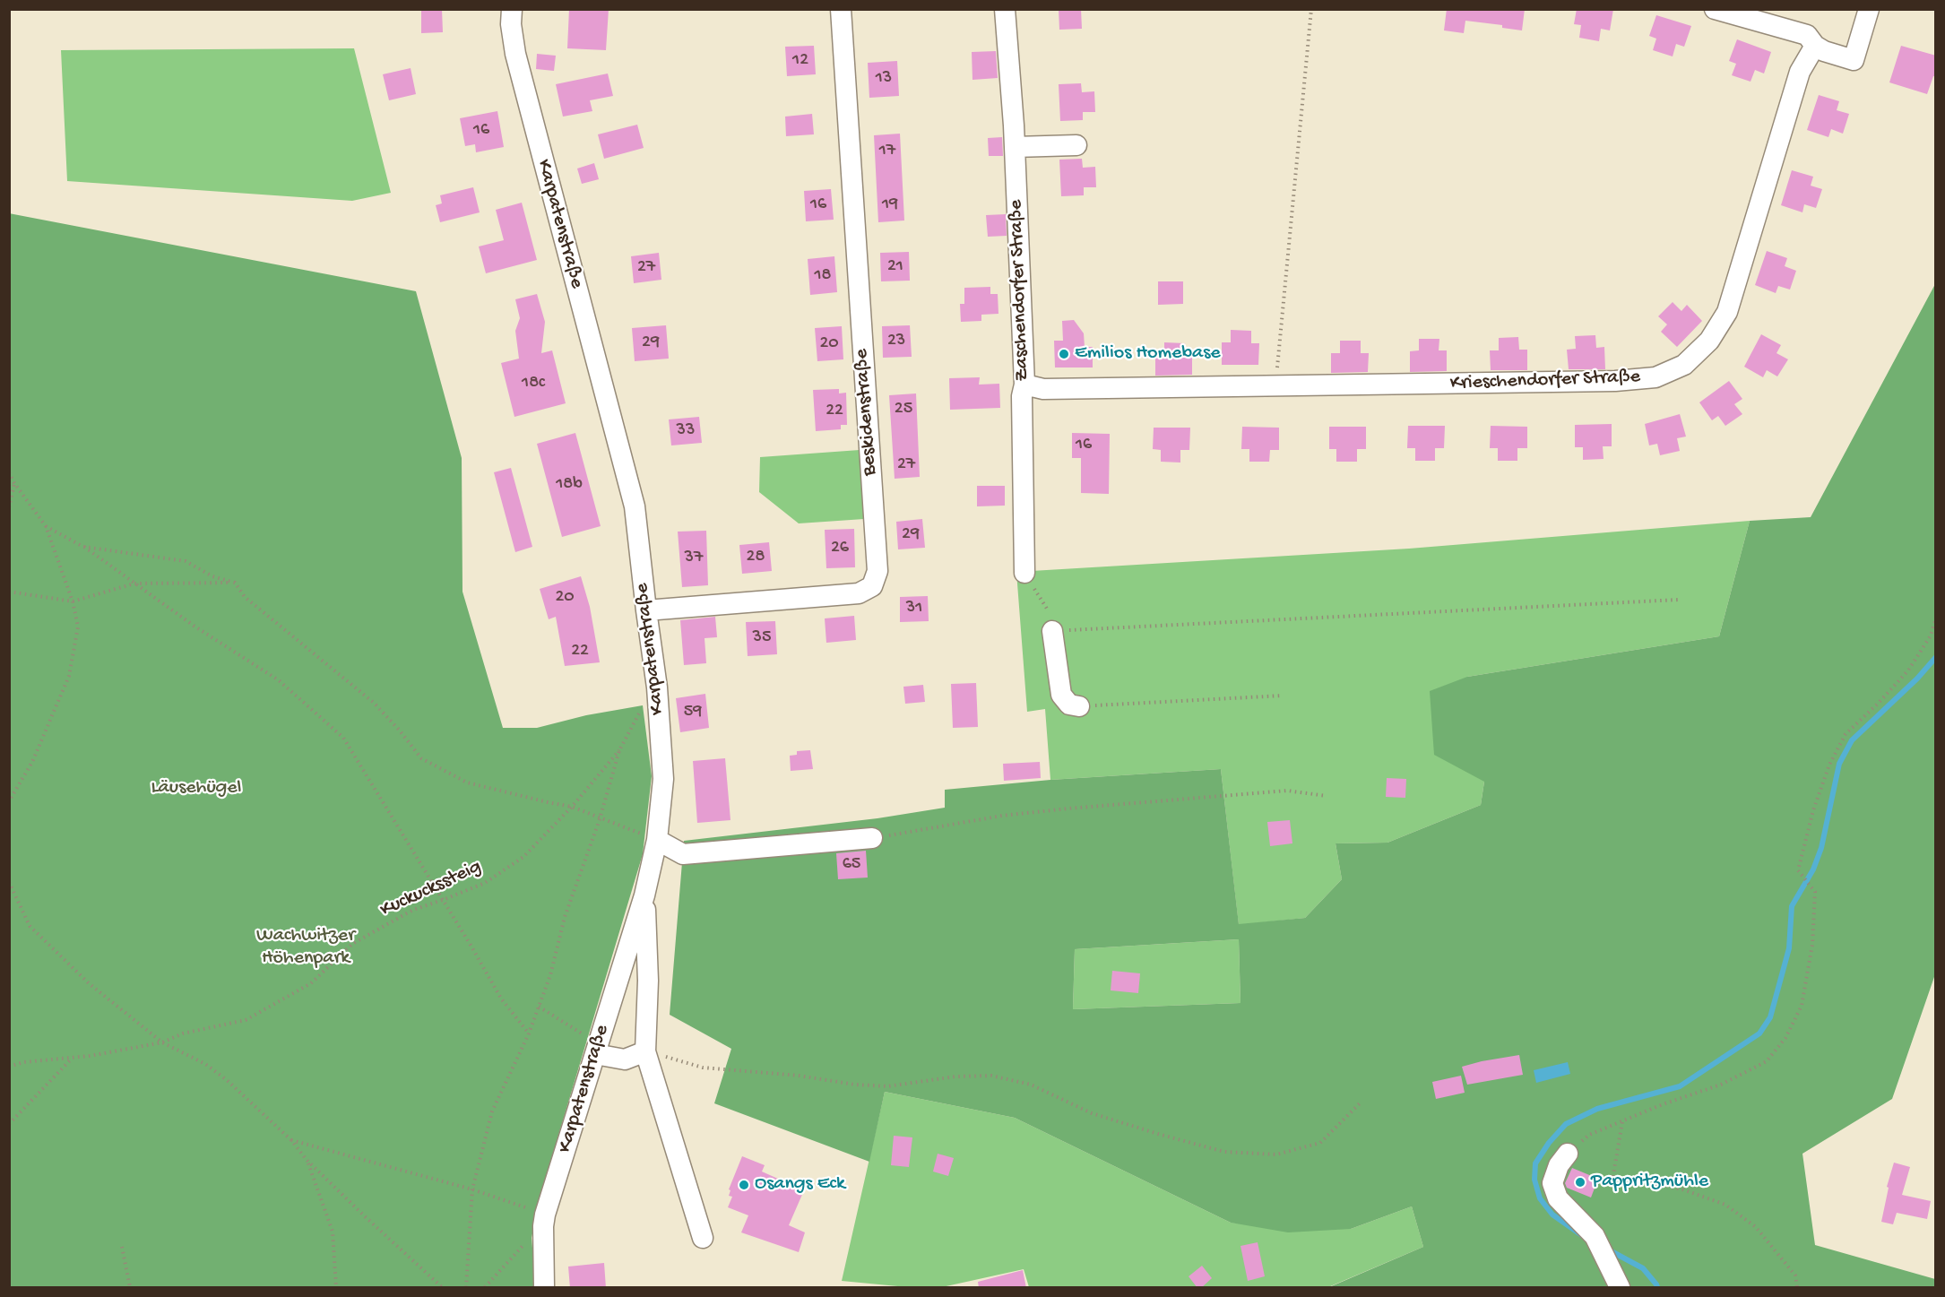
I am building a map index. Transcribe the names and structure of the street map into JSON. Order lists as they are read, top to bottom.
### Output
{
  "streets": {
    "street": [
      "Karpatenstraße",
      "Zaschendorfer Straße",
      "Krieschendorfer Straße",
      "Beskidenstraße"
    ],
    "path": ["Kuckuckssteig"]
  },
  "crossings": [
    ["Karpatenstraße", "Beskidenstraße"],
    ["Zaschendorfer Straße", "Krieschendorfer Straße"]
  ],
  "parks": ["Läusehügel", "Wachwitzer Höhenpark"],
  "places": ["Emilios Homebase", "Pappritzmühle", "Osangs Eck"],
  "house_numbers": [
    "12",
    "13",
    "16",
    "17",
    "16",
    "19",
    "21",
    "27",
    "18",
    "23",
    "29",
    "20",
    "18c",
    "25",
    "22",
    "33",
    "16",
    "27",
    "18b",
    "29",
    "26",
    "28",
    "37",
    "20",
    "31",
    "35",
    "22",
    "59",
    "65"
  ]
}
